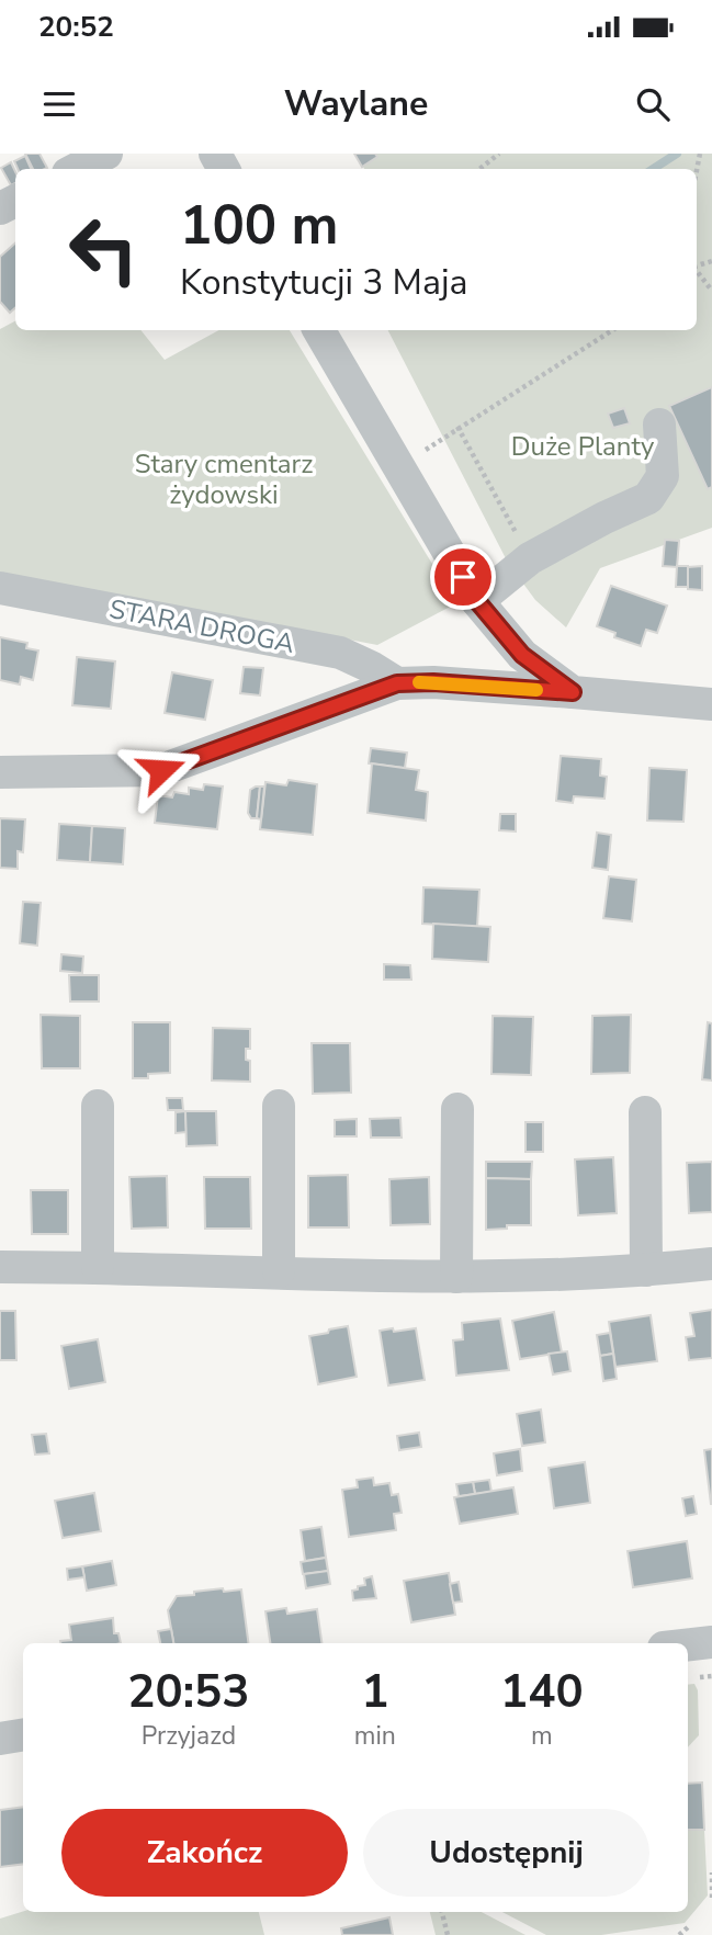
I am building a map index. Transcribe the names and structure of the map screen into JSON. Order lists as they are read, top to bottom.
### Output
{
  "streets": {
    "street": ["STARA DROGA"]
  },
  "parks": ["Duże Planty", "Stary cmentarz żydowski"],
  "page": {
    "status": "20:52",
    "header": "Waylane",
    "turn": ["100 m", "Konstytucji 3 Maja"],
    "eta": [
      "20:53",
      "Przyjazd",
      "1",
      "min",
      "140",
      "m"
    ],
    "buttons": ["Zakończ", "Udostępnij"]
  }
}
